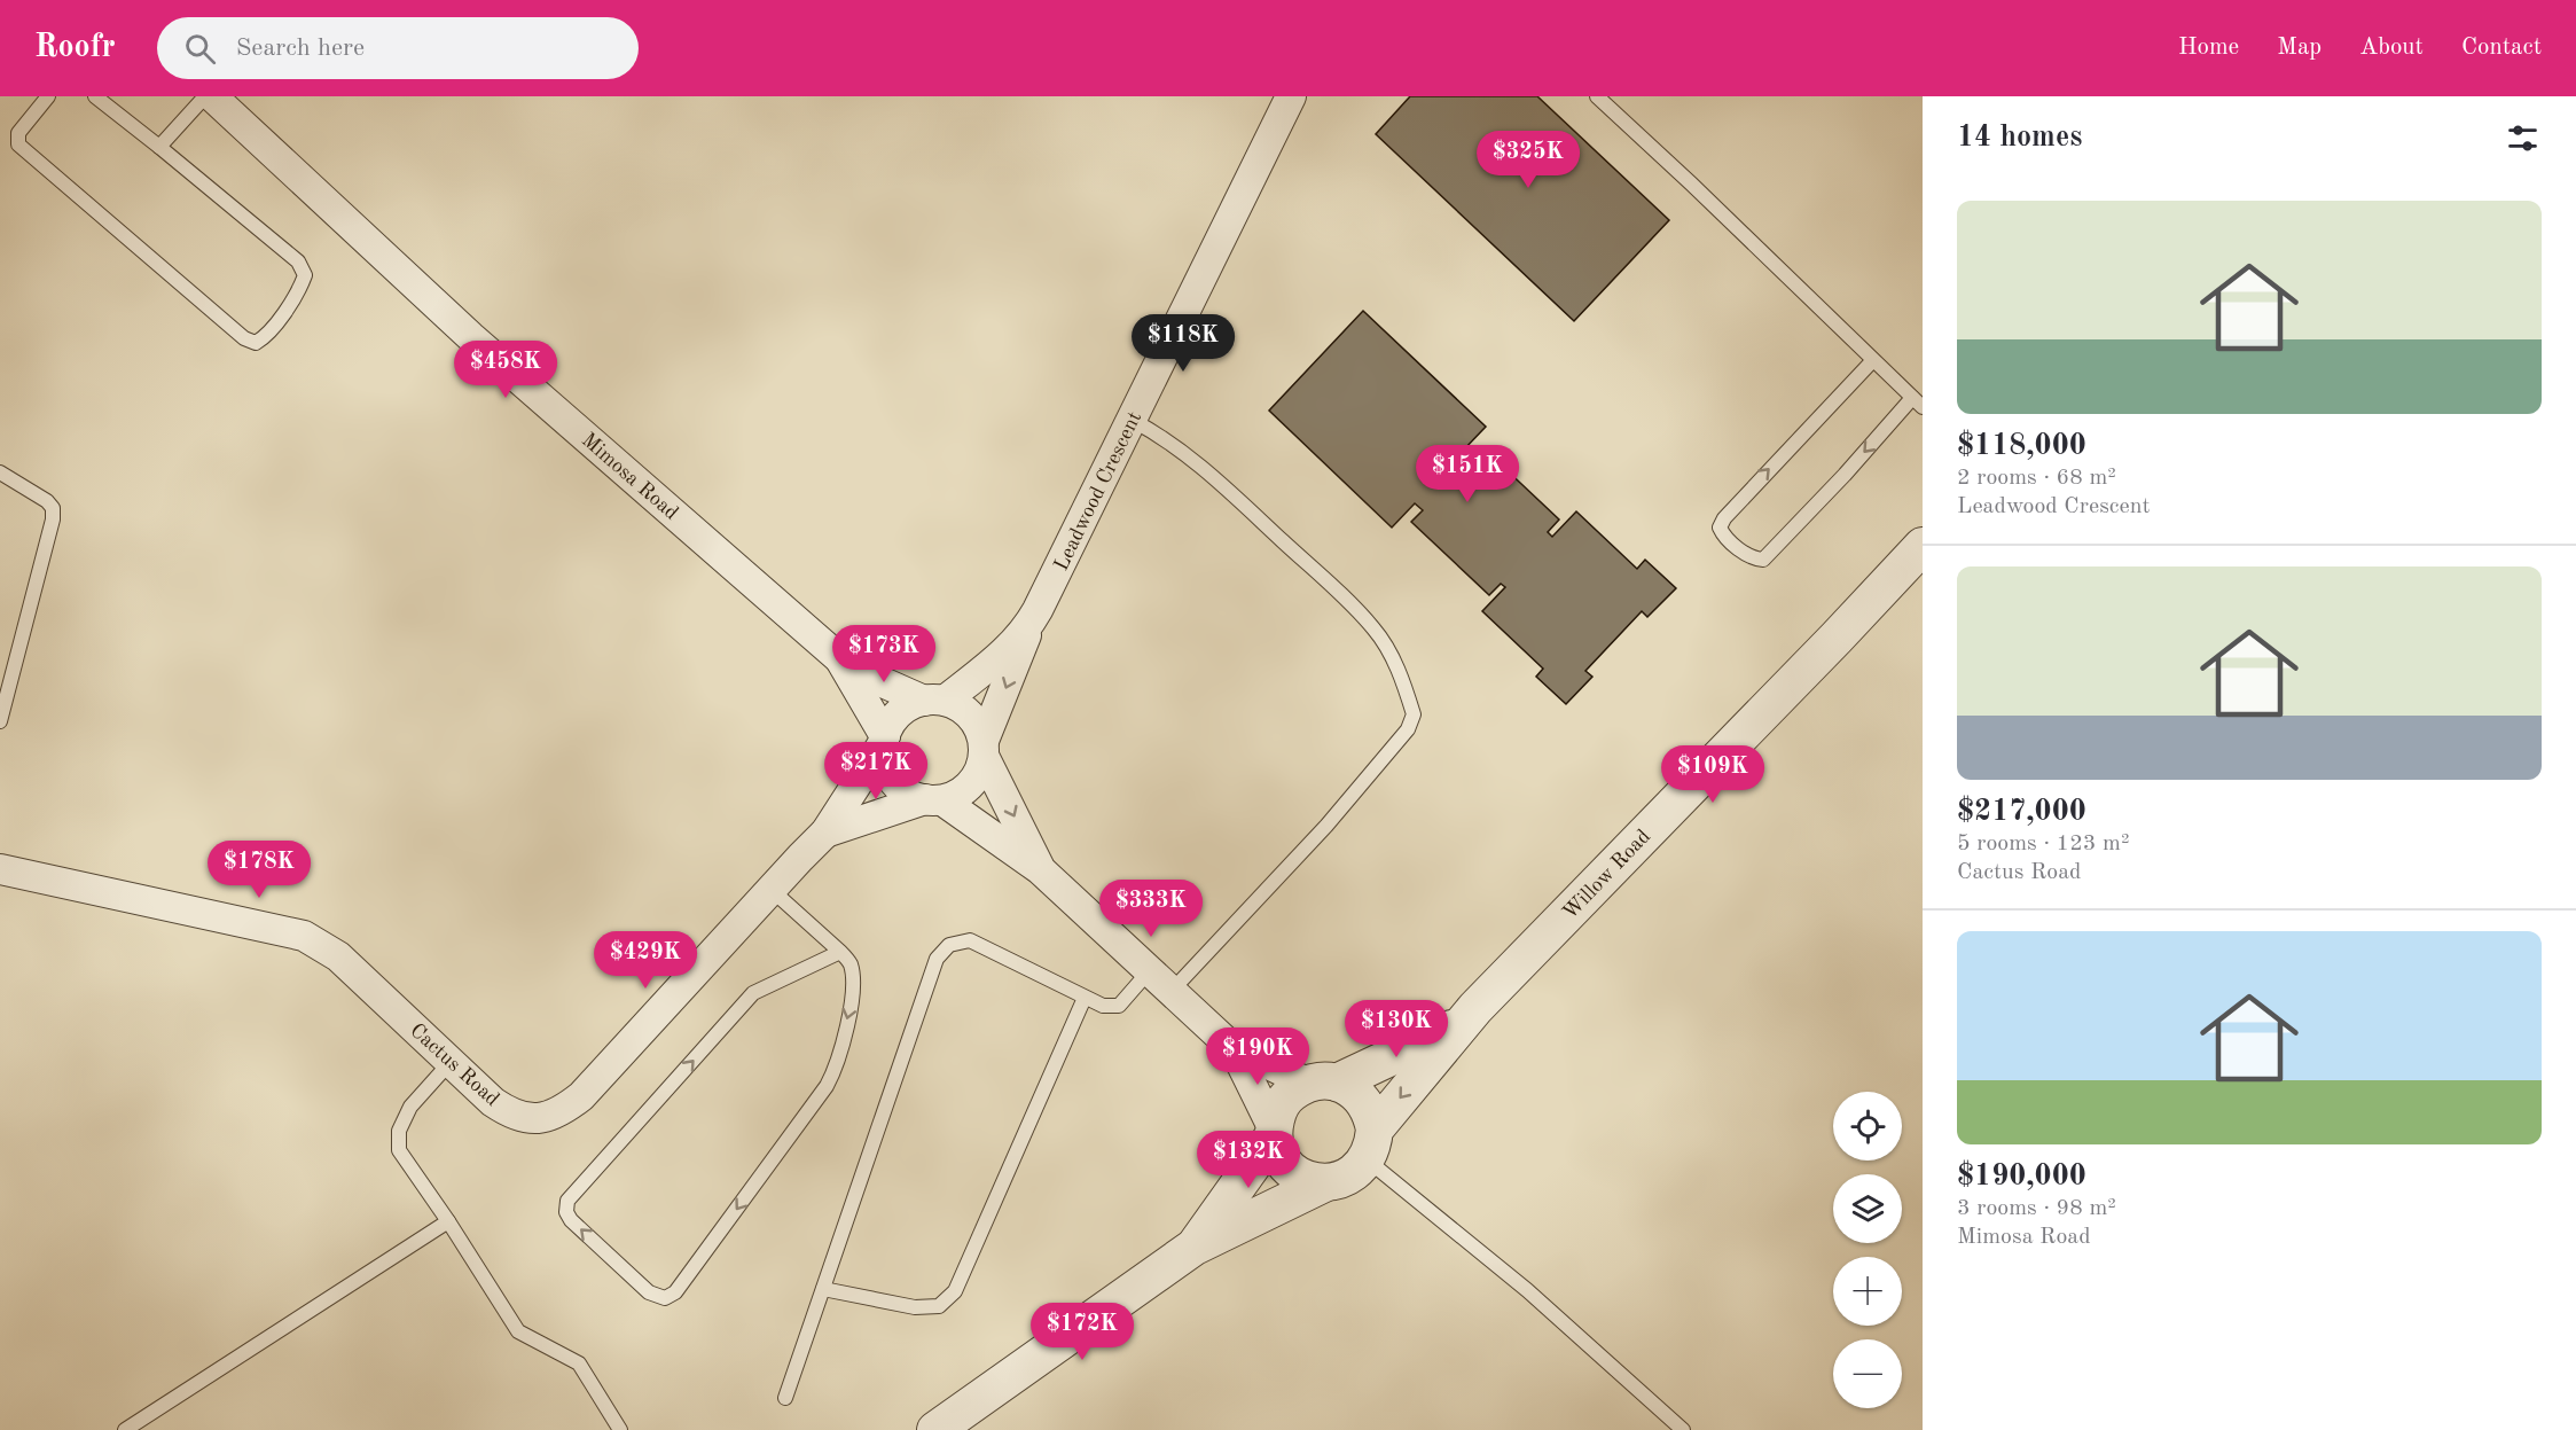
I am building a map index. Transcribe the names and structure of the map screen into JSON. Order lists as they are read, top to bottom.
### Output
{
  "streets": {
    "street": [
      "Mimosa Road",
      "Leadwood Crescent",
      "Willow Road",
      "Cactus Road"
    ]
  },
  "crossings": [
    ["Mimosa Road", "Leadwood Crescent"],
    ["Mimosa Road", "Willow Road"],
    ["Mimosa Road", "Cactus Road"],
    ["Leadwood Crescent", "Cactus Road"]
  ],
  "page": {
    "header": "Roofr",
    "search": "Search here",
    "nav": [
      "Home",
      "Map",
      "About",
      "Contact"
    ],
    "heading": "14 homes",
    "price": [
      "$325K",
      "$118K",
      "$458K",
      "$151K",
      "$173K",
      "$217K",
      "$109K",
      "$178K",
      "$333K",
      "$429K",
      "$130K",
      "$190K",
      "$132K",
      "$172K"
    ],
    "list": [
      {
        "name": "$118,000",
        "note": "2 rooms · 68 m² · Leadwood Crescent"
      },
      {
        "name": "$217,000",
        "note": "5 rooms · 123 m² · Cactus Road"
      },
      {
        "name": "$190,000",
        "note": "3 rooms · 98 m² · Mimosa Road"
      }
    ],
    "map_buttons": ["+", "−"]
  }
}
